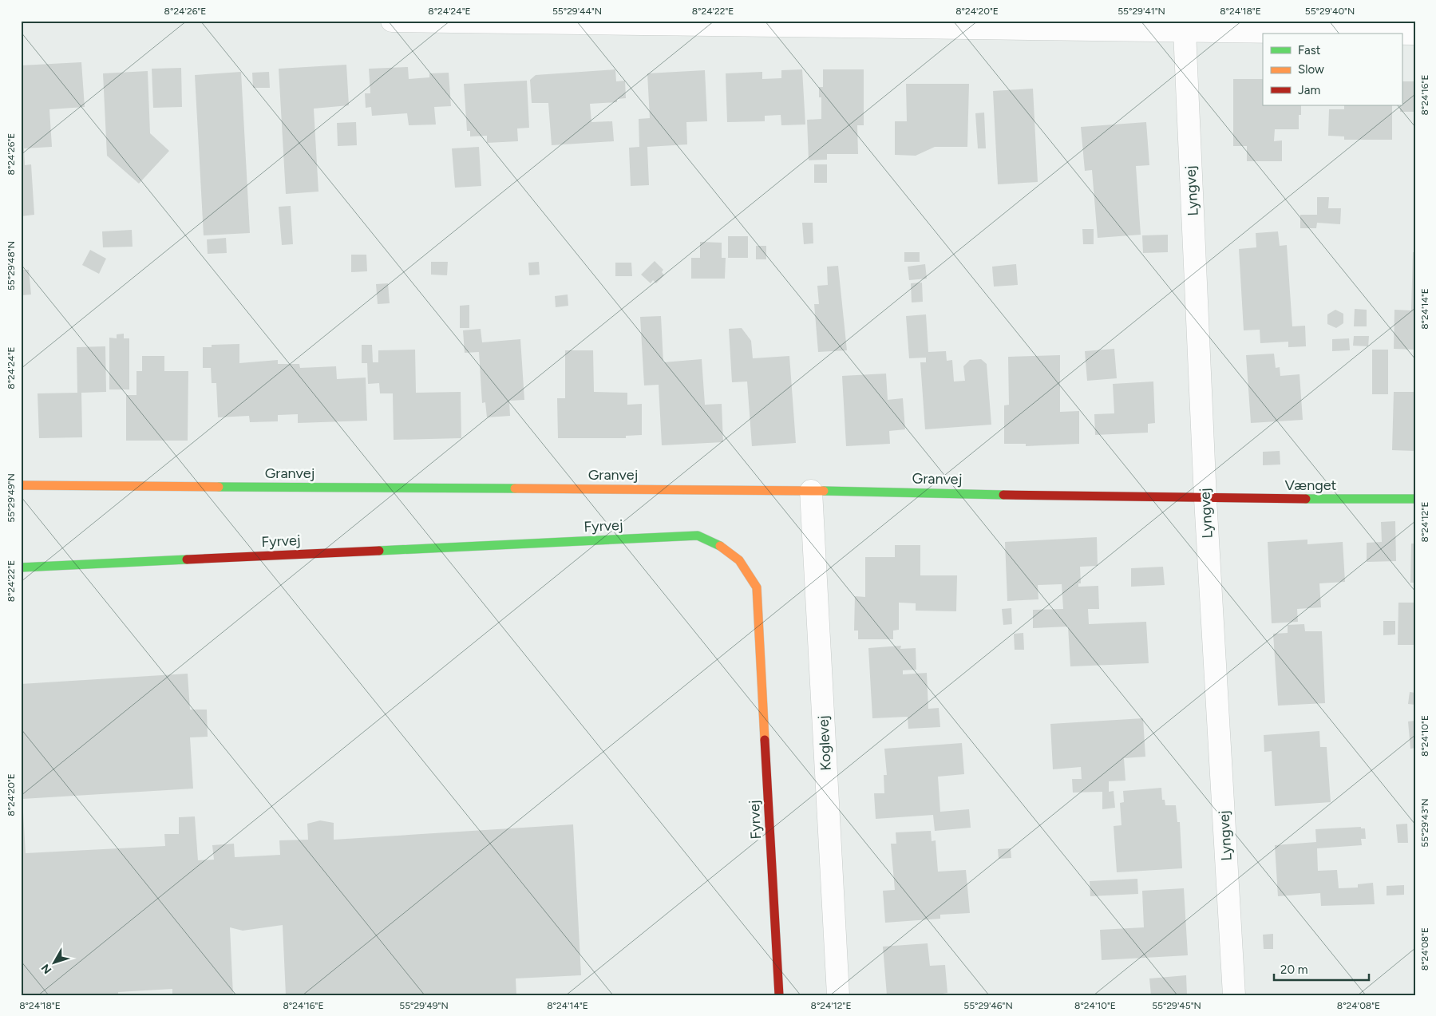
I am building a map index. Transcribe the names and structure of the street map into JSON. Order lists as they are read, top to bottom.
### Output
{
  "streets": {
    "street": [
      "Lyngvej",
      "Granvej",
      "Vænget",
      "Fyrvej",
      "Koglevej"
    ]
  },
  "crossings": [
    ["Lyngvej", "Granvej"],
    ["Lyngvej", "Vænget"],
    ["Granvej", "Vænget"],
    ["Granvej", "Koglevej"]
  ],
  "legend": ["Fast", "Slow", "Jam"],
  "scale_bar": "20 m",
  "north": "bottom left",
  "coordinates": [
    "8°24'26\"E",
    "8°24'24\"E",
    "55°29'44\"N",
    "8°24'22\"E",
    "8°24'20\"E",
    "55°29'41\"N",
    "8°24'18\"E",
    "55°29'40\"N",
    "8°24'16\"E",
    "55°29'48\"N",
    "8°24'14\"E",
    "55°29'49\"N",
    "8°24'12\"E",
    "8°24'10\"E",
    "55°29'43\"N",
    "8°24'08\"E",
    "55°29'46\"N",
    "55°29'45\"N"
  ]
}
